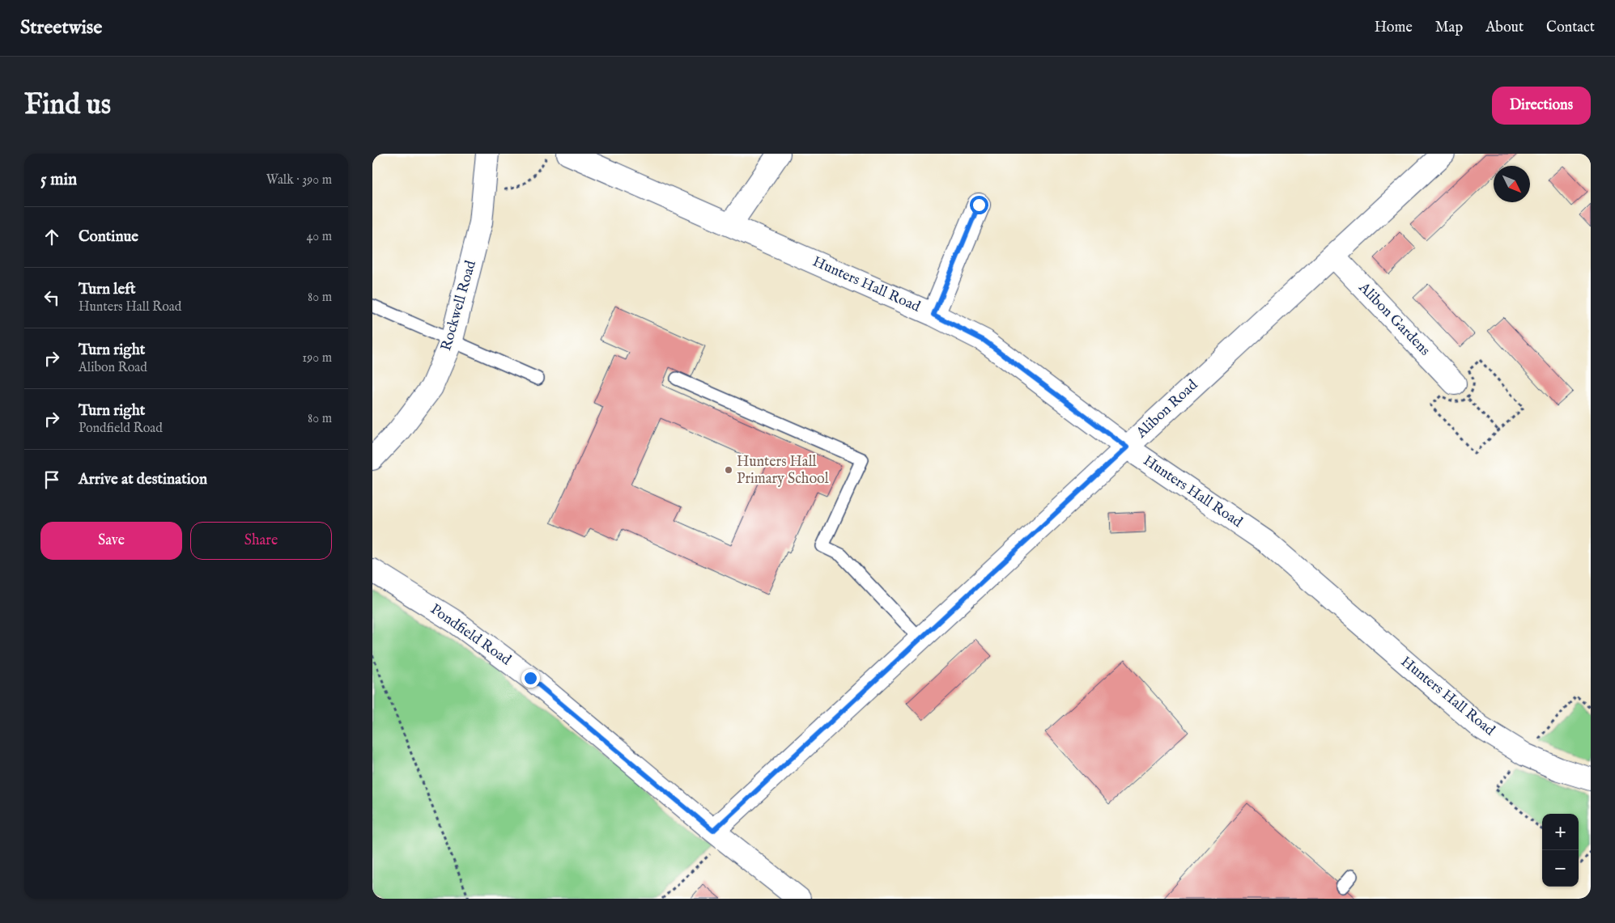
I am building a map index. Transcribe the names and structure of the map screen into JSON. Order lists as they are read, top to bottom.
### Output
{
  "streets": {
    "street": [
      "Hunters Hall Road",
      "Rockwell Road",
      "Alibon Gardens",
      "Alibon Road",
      "Pondfield Road"
    ]
  },
  "crossings": [
    ["Hunters Hall Road", "Alibon Road"],
    ["Alibon Gardens", "Alibon Road"],
    ["Alibon Road", "Pondfield Road"]
  ],
  "places": ["Hunters Hall Primary School"],
  "north": "bottom right",
  "page": {
    "header": "Streetwise",
    "nav": [
      "Home",
      "Map",
      "About",
      "Contact"
    ],
    "buttons": [
      "Directions",
      ["Save", "Share"]
    ],
    "title": "Find us",
    "heading": ["5 min", "Walk · 390 m"],
    "list": [
      ["Continue", "40 m"],
      ["Turn left", "Hunters Hall Road", "80 m"],
      ["Turn right", "Alibon Road", "190 m"],
      ["Turn right", "Pondfield Road", "80 m"],
      "Arrive at destination"
    ],
    "map_buttons": ["+", "−"]
  }
}
